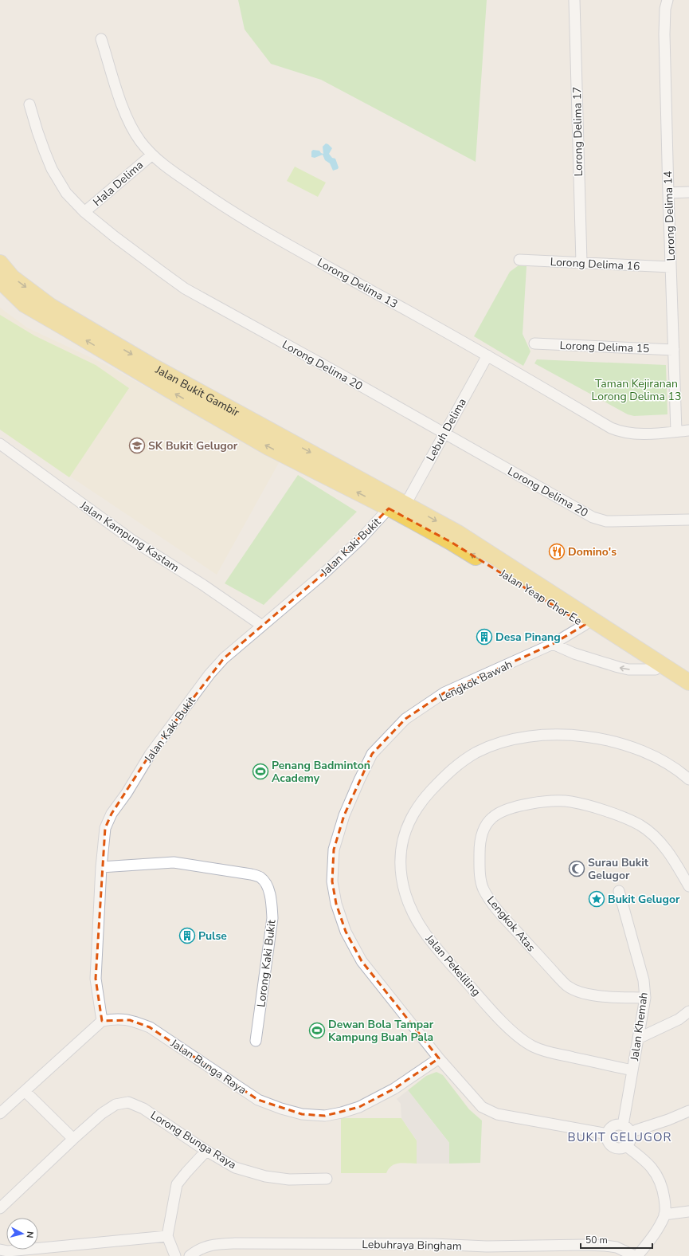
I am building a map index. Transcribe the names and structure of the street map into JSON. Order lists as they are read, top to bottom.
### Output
{
  "streets": {
    "main road": ["Jalan Bukit Gambir", "Jalan Yeap Chor Ee"],
    "street": [
      "Lorong Delima 17",
      "Hala Delima",
      "Lorong Delima 14",
      "Lorong Delima 16",
      "Lorong Delima 13",
      "Lorong Delima 15",
      "Lorong Delima 20",
      "Lebuh Delima",
      "Jalan Kampung Kastam",
      "Jalan Kaki Bukit",
      "Lengkok Bawah",
      "Lengkok Atas",
      "Lorong Kaki Bukit",
      "Jalan Pekeliling",
      "Jalan Khemah",
      "Jalan Bunga Raya",
      "Lorong Bunga Raya",
      "Lebuhraya Bingham"
    ]
  },
  "crossings": [
    ["Lorong Delima 17", "Lorong Delima 16"],
    ["Hala Delima", "Lorong Delima 13"],
    ["Hala Delima", "Lorong Delima 20"],
    ["Lorong Delima 14", "Lorong Delima 16"],
    ["Lorong Delima 14", "Lorong Delima 13"],
    ["Lorong Delima 14", "Lorong Delima 15"],
    ["Lorong Delima 13", "Lebuh Delima"],
    ["Lorong Delima 20", "Lebuh Delima"],
    ["Jalan Bukit Gambir", "Lebuh Delima"],
    ["Jalan Bukit Gambir", "Jalan Kaki Bukit"],
    ["Jalan Bukit Gambir", "Jalan Yeap Chor Ee"],
    ["Lebuh Delima", "Jalan Yeap Chor Ee"],
    ["Jalan Kampung Kastam", "Jalan Kaki Bukit"],
    ["Jalan Kaki Bukit", "Jalan Yeap Chor Ee"],
    ["Jalan Kaki Bukit", "Lorong Kaki Bukit"],
    ["Jalan Kaki Bukit", "Jalan Bunga Raya"],
    ["Jalan Yeap Chor Ee", "Lengkok Bawah"],
    ["Lengkok Bawah", "Jalan Khemah"],
    ["Lengkok Bawah", "Jalan Bunga Raya"],
    ["Lengkok Atas", "Jalan Khemah"],
    ["Jalan Pekeliling", "Jalan Khemah"]
  ],
  "districts": ["BUKIT GELUGOR"],
  "parks": ["Taman Kejiranan Lorong Delima 13"],
  "places": {
    "school or university": ["SK Bukit Gelugor"],
    "restaurant": ["Domino's"],
    "building": ["Desa Pinang", "Pulse"],
    "sports": ["Penang Badminton Academy", "Dewan Bola Tampar Kampung Buah Pala"],
    "mosque": ["Surau Bukit Gelugor"],
    "place": ["Bukit Gelugor"]
  },
  "scale_bar": "50 m",
  "north": "right"
}
